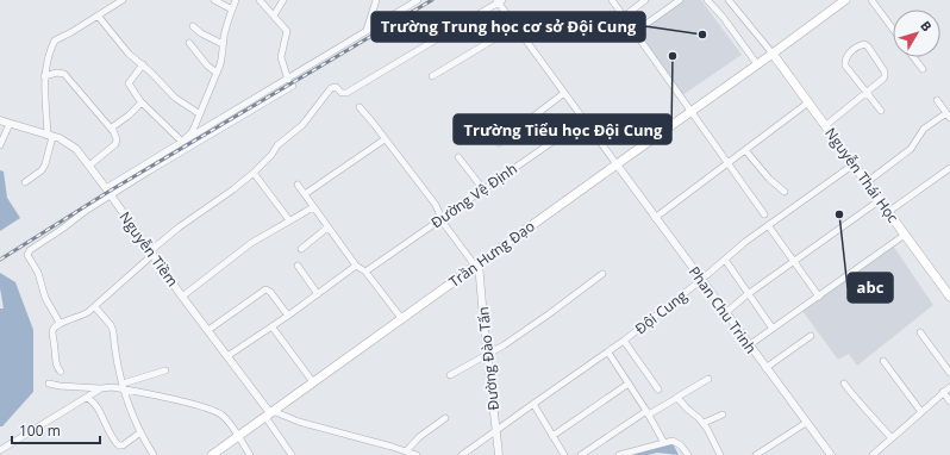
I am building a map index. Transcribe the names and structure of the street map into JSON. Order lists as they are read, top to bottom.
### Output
{
  "streets": {
    "main road": ["Nguyễn Thái Học", "Trần Hưng Đạo"],
    "street": [
      "Đường Vệ Định",
      "Nguyễn Tiềm",
      "Phan Chu Trinh",
      "Đội Cung",
      "Đường Đào Tấn"
    ]
  },
  "crossings": [
    ["Nguyễn Thái Học", "Trần Hưng Đạo"],
    ["Nguyễn Thái Học", "Đội Cung"],
    ["Nguyễn Tiềm", "Trần Hưng Đạo"],
    ["Trần Hưng Đạo", "Phan Chu Trinh"],
    ["Trần Hưng Đạo", "Đường Đào Tấn"],
    ["Phan Chu Trinh", "Đội Cung"],
    ["Đội Cung", "Đường Đào Tấn"]
  ],
  "places": ["Trường Trung học cơ sở Đội Cung", "Trường Tiểu học Đội Cung", "abc"],
  "scale_bar": "100 m",
  "north": "top right"
}
